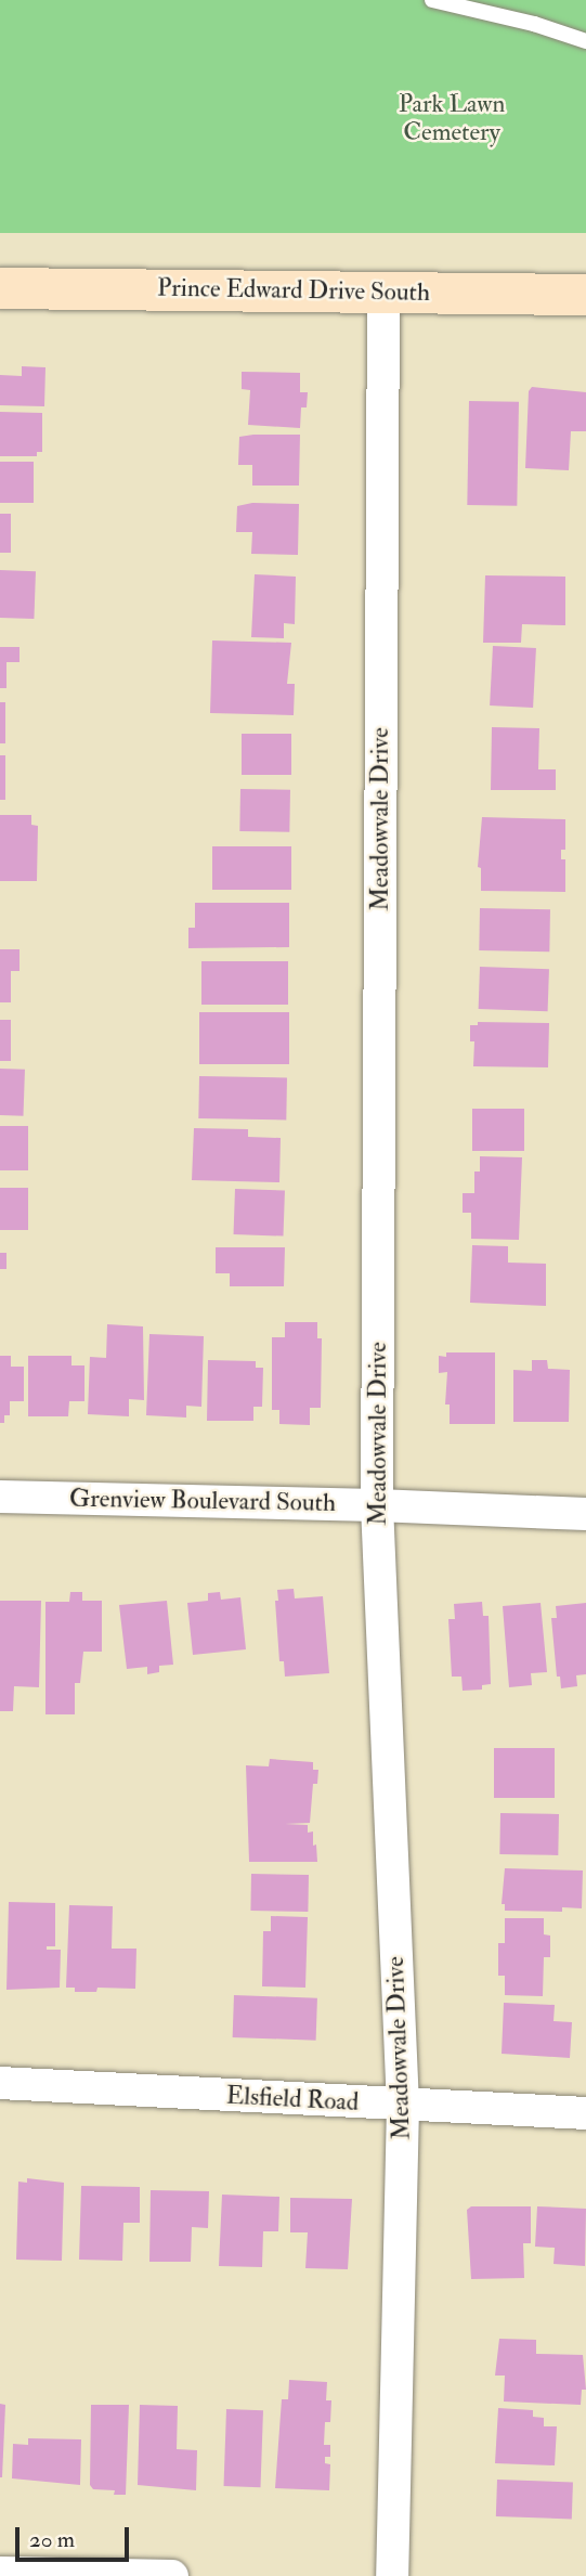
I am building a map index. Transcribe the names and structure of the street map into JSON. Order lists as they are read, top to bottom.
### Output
{
  "streets": {
    "street": [
      "Prince Edward Drive South",
      "Meadowvale Drive",
      "Grenview Boulevard South",
      "Elsfield Road"
    ]
  },
  "crossings": [
    ["Prince Edward Drive South", "Meadowvale Drive"],
    ["Meadowvale Drive", "Grenview Boulevard South"],
    ["Meadowvale Drive", "Elsfield Road"]
  ],
  "parks": ["Park Lawn Cemetery"],
  "scale_bar": "20 m"
}
